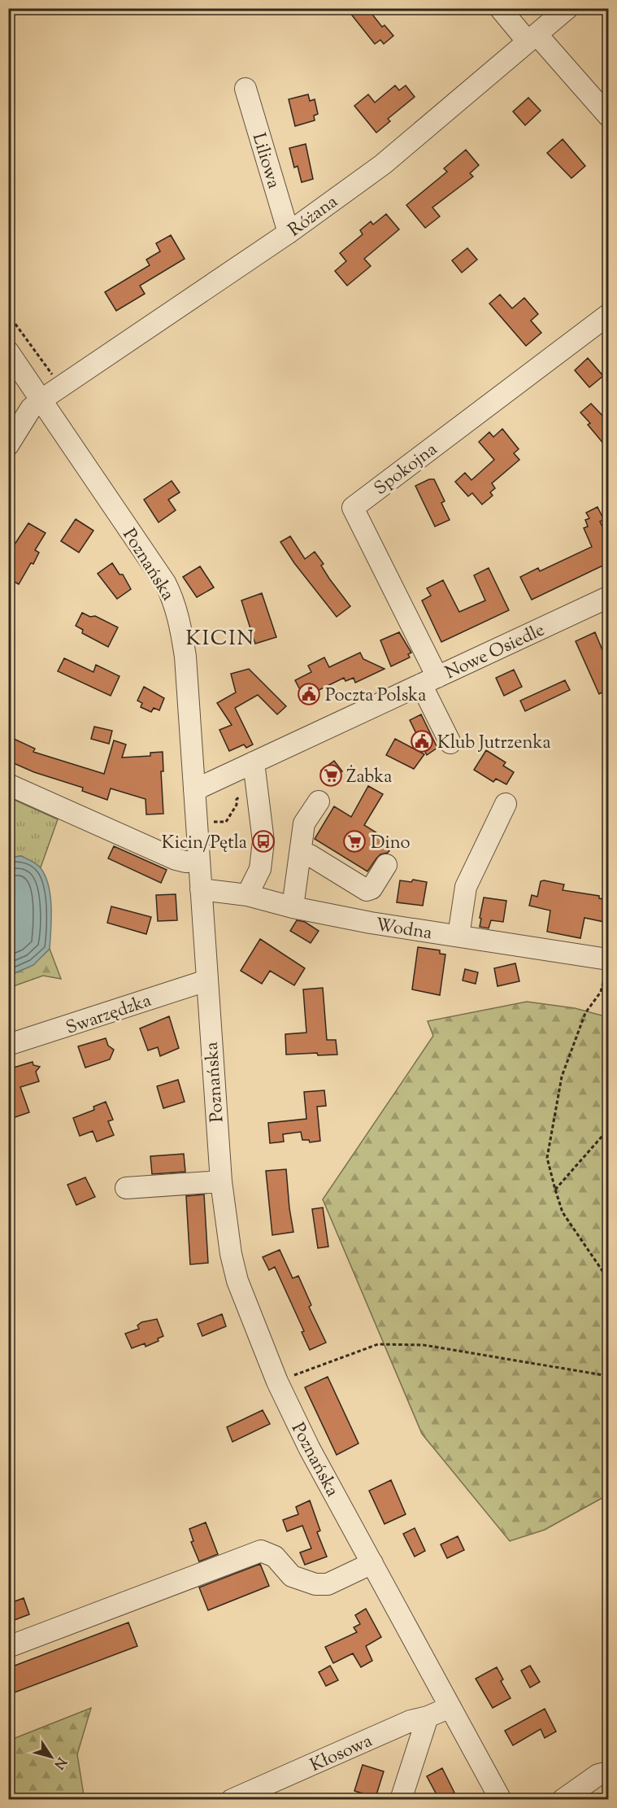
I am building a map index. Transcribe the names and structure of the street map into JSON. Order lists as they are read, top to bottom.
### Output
{
  "streets": {
    "street": [
      "Liliowa",
      "Różana",
      "Spokojna",
      "Poznańska",
      "Nowe Osiedle",
      "Wodna",
      "Swarzędzka",
      "Kłosowa"
    ]
  },
  "crossings": [
    ["Liliowa", "Różana"],
    ["Różana", "Poznańska"],
    ["Spokojna", "Nowe Osiedle"],
    ["Poznańska", "Nowe Osiedle"],
    ["Poznańska", "Wodna"],
    ["Poznańska", "Swarzędzka"],
    ["Poznańska", "Kłosowa"]
  ],
  "districts": ["KICIN"],
  "places": {
    "public building": ["Poczta Polska", "Klub Jutrzenka"],
    "supermarket": ["Żabka", "Dino"],
    "bus stop": ["Kicin/Pętla"]
  },
  "north": "bottom right"
}
